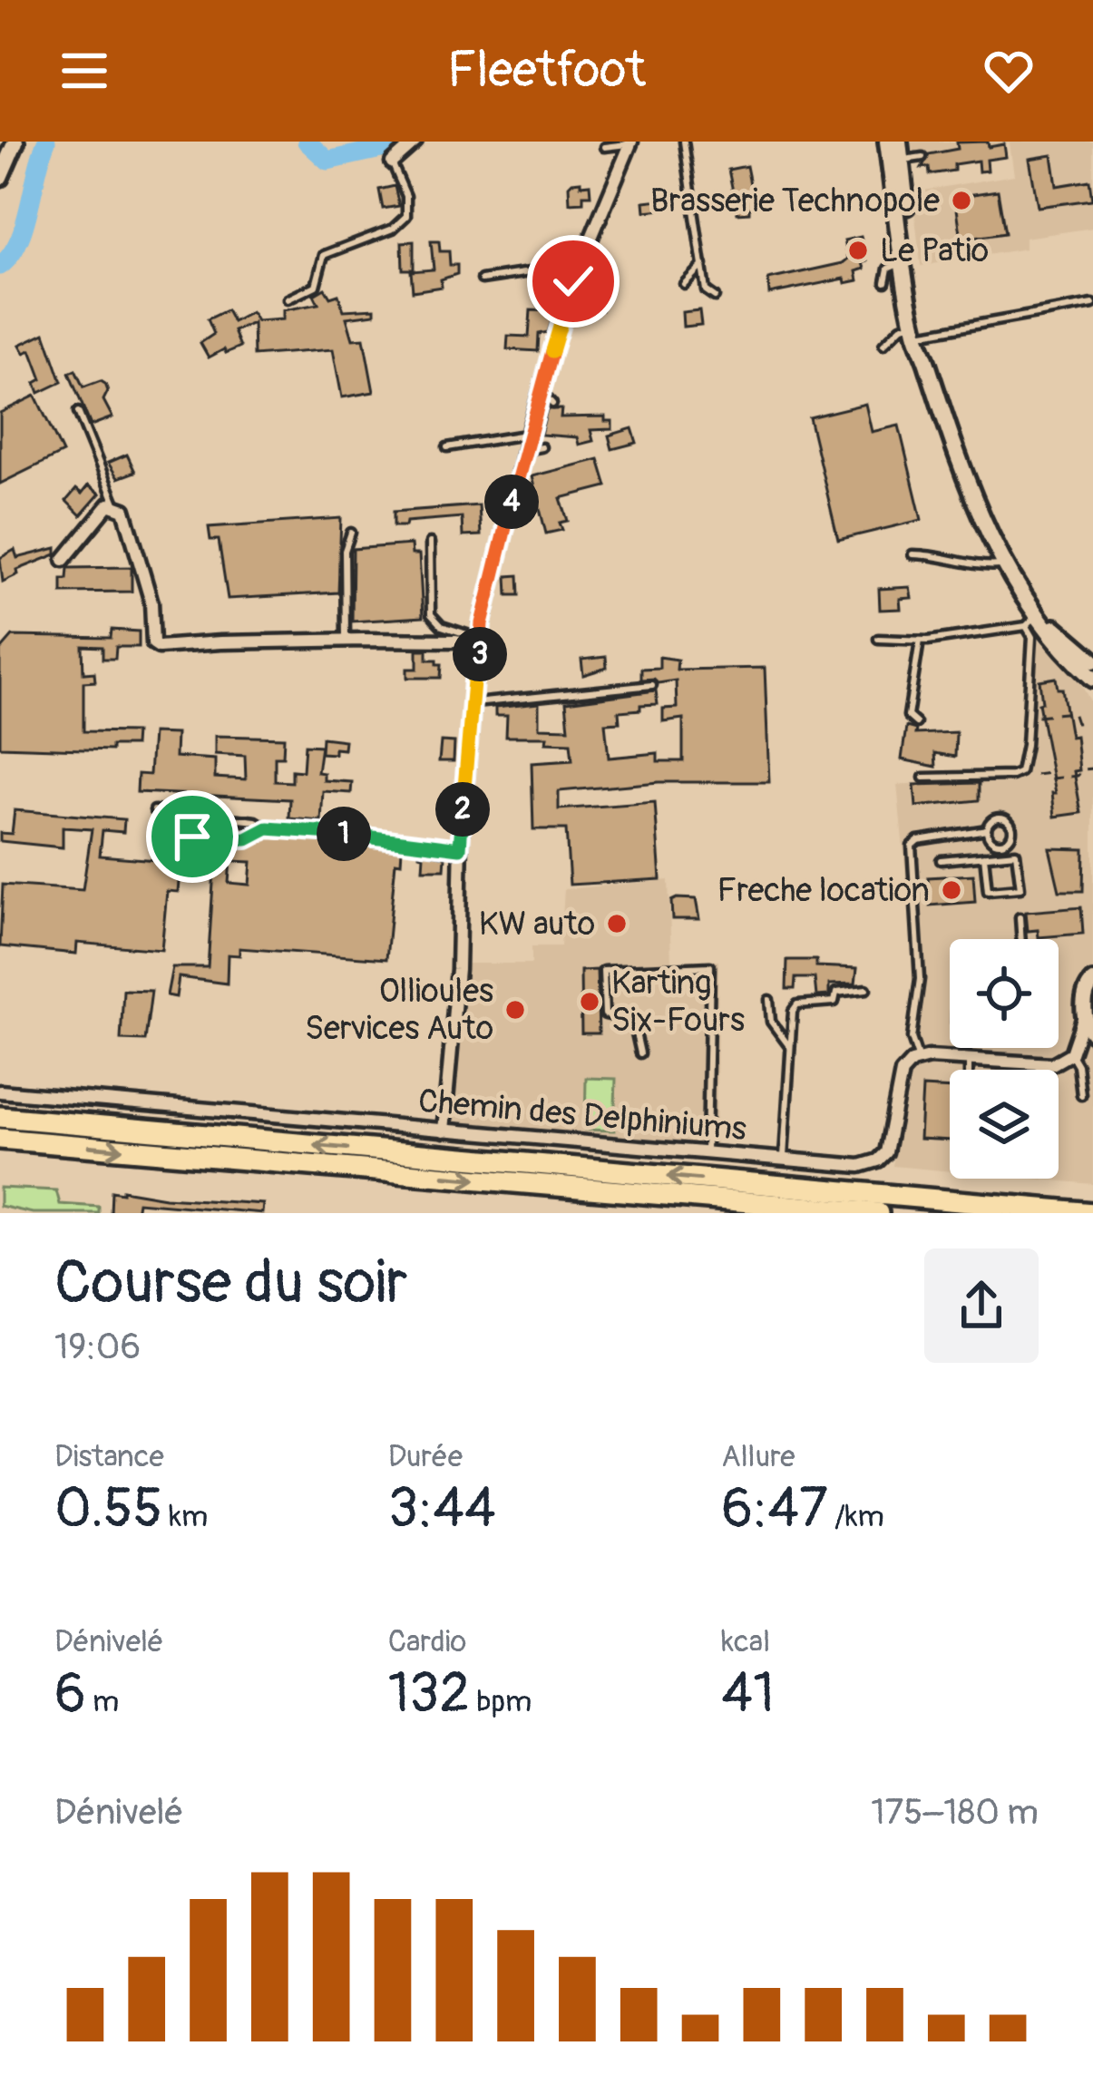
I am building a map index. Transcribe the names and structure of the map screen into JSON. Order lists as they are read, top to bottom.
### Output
{
  "streets": {
    "street": ["Chemin des Delphiniums"]
  },
  "places": [
    "Brasserie Technopole",
    "Le Patio",
    "Freche location",
    "KW auto",
    "Karting Six-Fours",
    "Ollioules Services Auto"
  ],
  "page": {
    "header": "Fleetfoot",
    "pins": [
      "4",
      "3",
      "2",
      "1"
    ],
    "heading": ["Course du soir", "19:06"],
    "stats": [
      ["Distance", "0.55 km"],
      ["Durée", "3:44"],
      ["Allure", "6:47 /km"],
      ["Dénivelé", "6 m"],
      ["Cardio", "132 bpm"],
      ["kcal", "41"]
    ],
    "chart": ["Dénivelé", "175–180 m"]
  }
}
